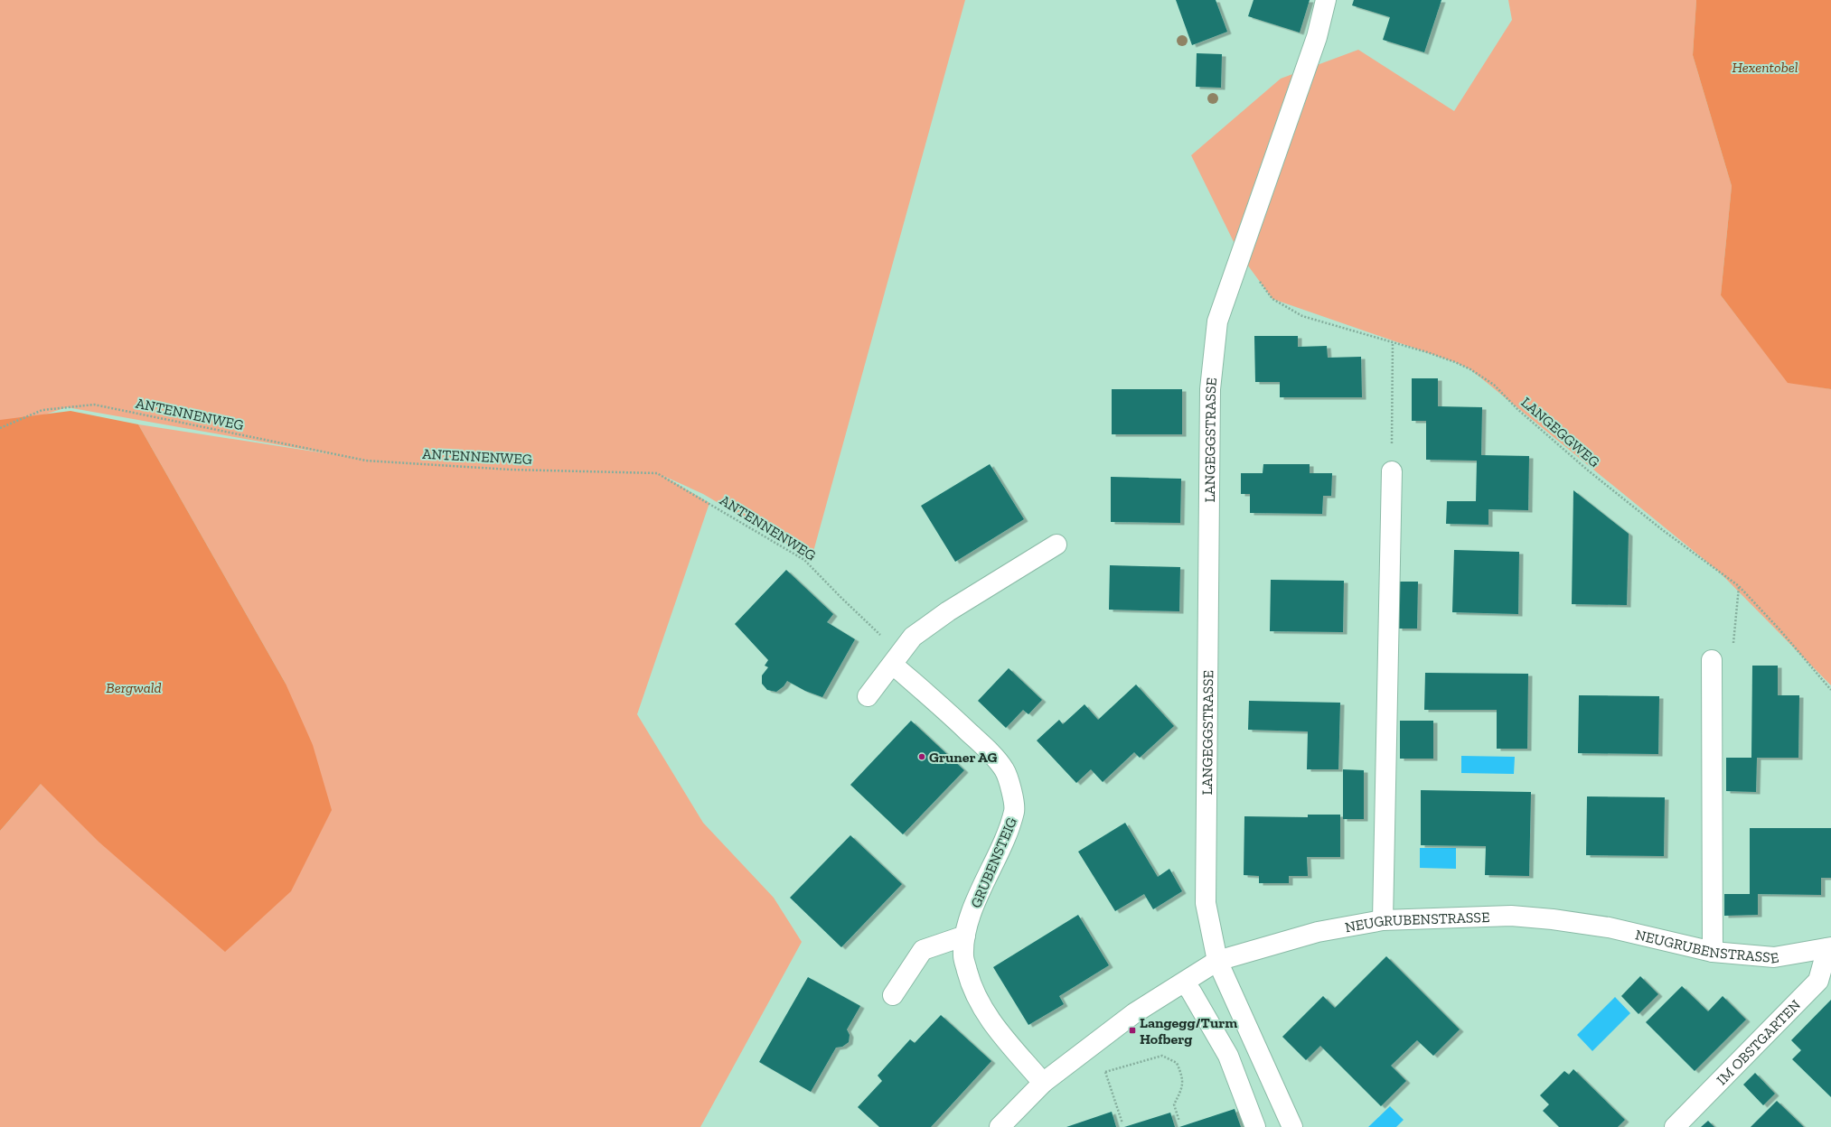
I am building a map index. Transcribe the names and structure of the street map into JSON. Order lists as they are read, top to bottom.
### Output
{
  "streets": {
    "street": [
      "LANGEGGSTRASSE",
      "GRUBENSTEIG",
      "NEUGRUBENSTRASSE",
      "IM OBSTGARTEN"
    ],
    "path": ["ANTENNENWEG", "LANGEGGWEG"]
  },
  "crossings": [
    ["ANTENNENWEG", "GRUBENSTEIG"],
    ["LANGEGGWEG", "LANGEGGSTRASSE"],
    ["LANGEGGSTRASSE", "NEUGRUBENSTRASSE"],
    ["GRUBENSTEIG", "NEUGRUBENSTRASSE"],
    ["NEUGRUBENSTRASSE", "IM OBSTGARTEN"]
  ],
  "parks": ["Hexentobel", "Bergwald"],
  "places": {
    "other": ["Gruner AG"],
    "transit": ["Langegg/Turm Hofberg"]
  }
}
